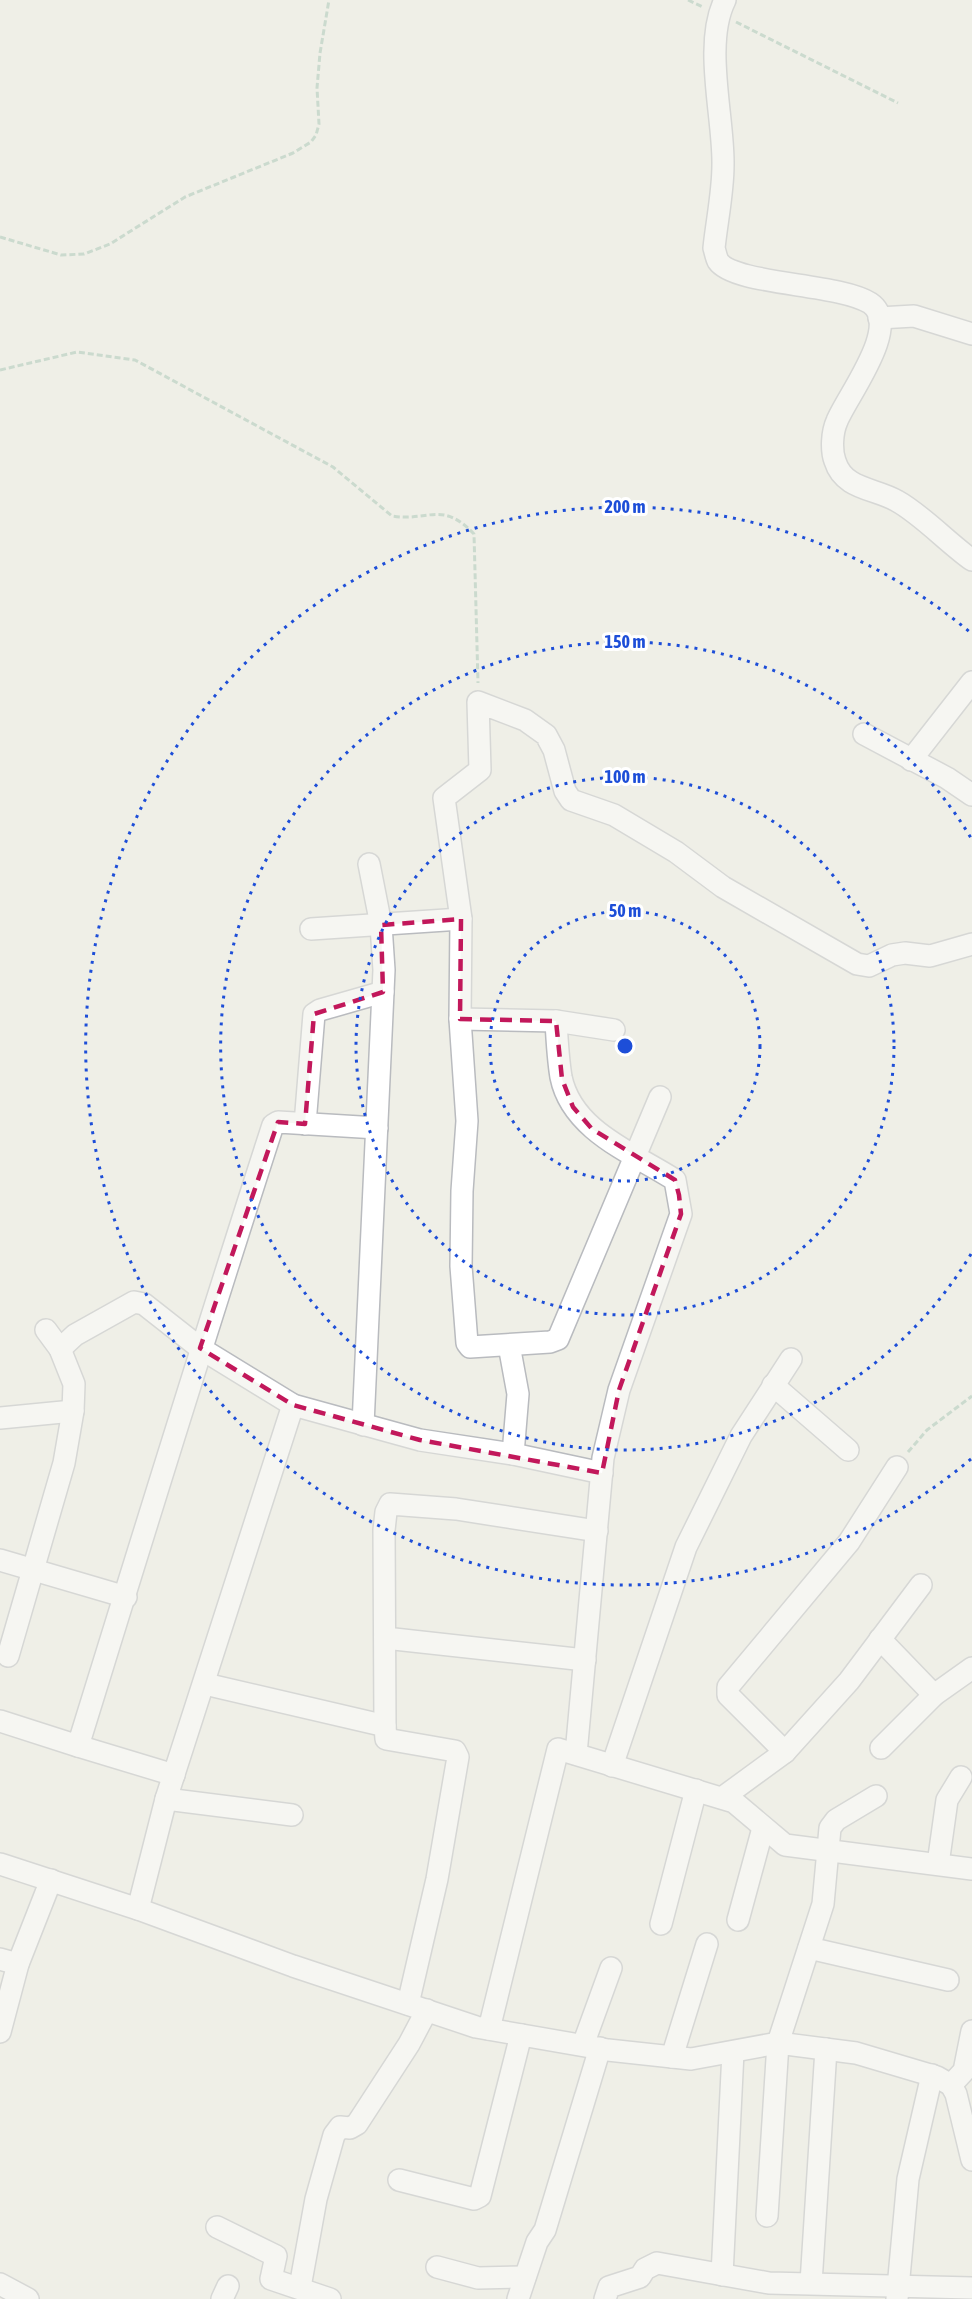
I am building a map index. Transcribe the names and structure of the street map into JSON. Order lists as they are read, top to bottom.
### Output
{
  "rings": [
    "200 m",
    "150 m",
    "100 m",
    "50 m"
  ]
}
